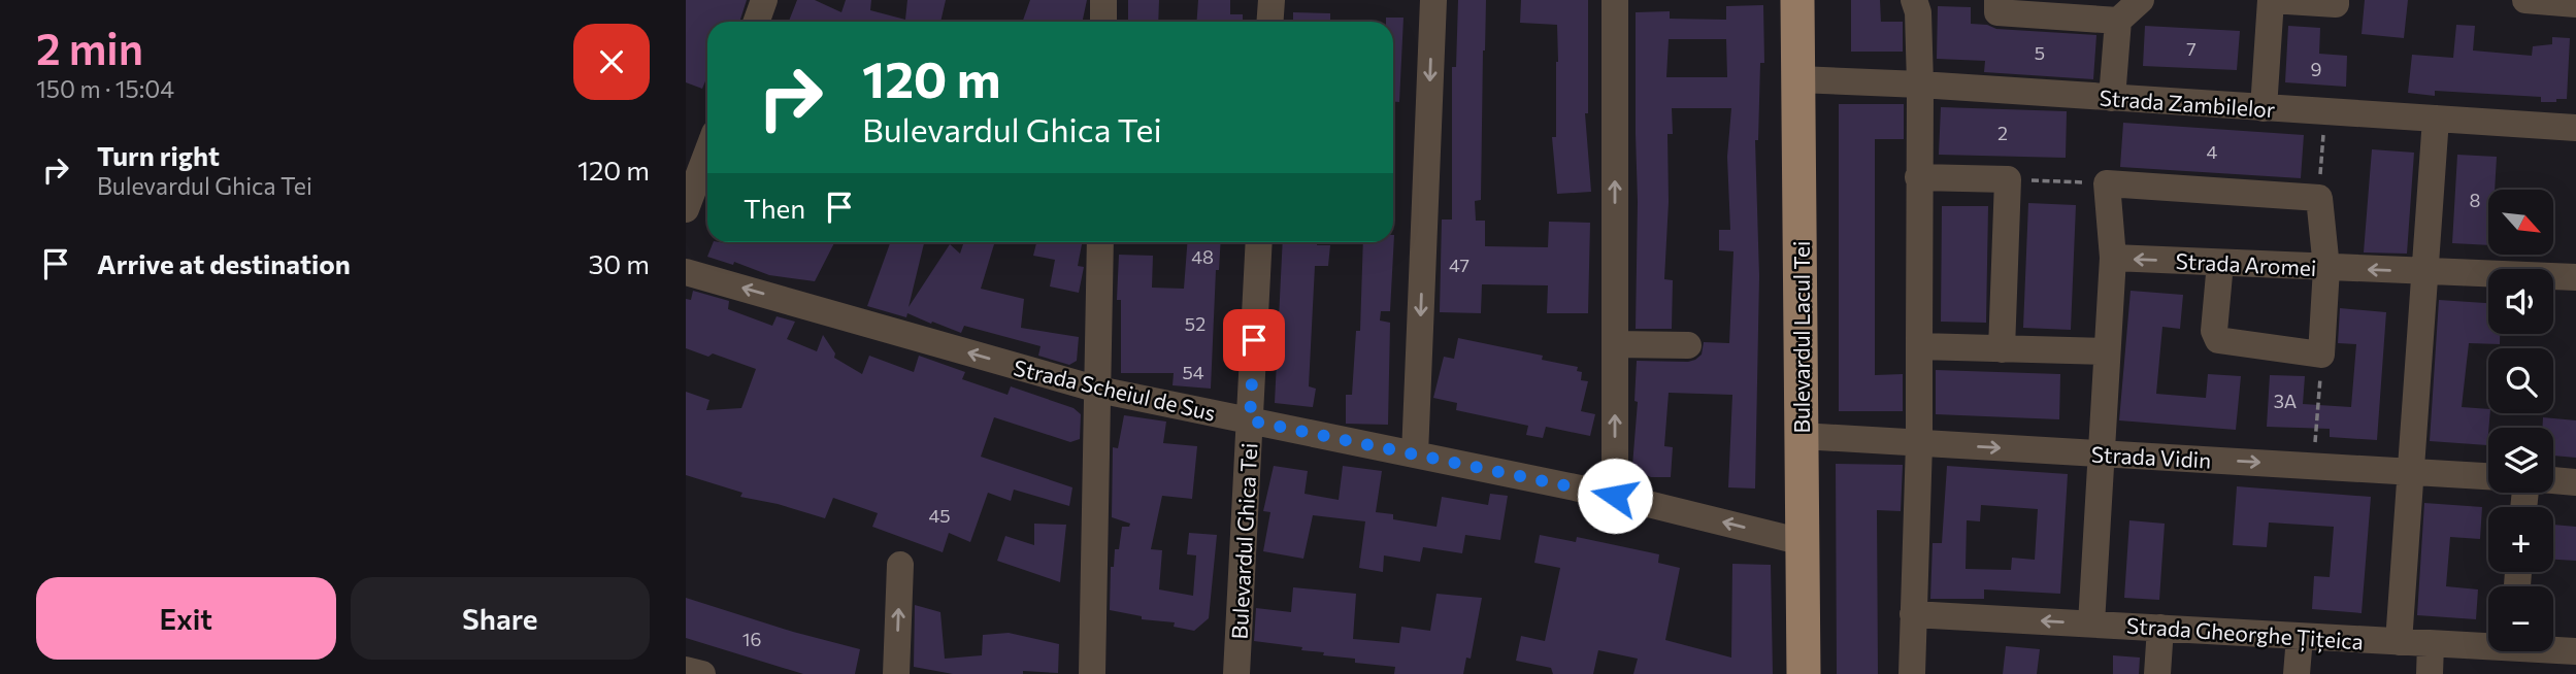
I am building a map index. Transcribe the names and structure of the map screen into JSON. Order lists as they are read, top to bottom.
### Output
{
  "streets": {
    "main road": ["Bulevardul Lacul Tei"],
    "street": [
      "Strada Zambilelor",
      "Strada Aromei",
      "Strada Scheiul de Sus",
      "Strada Vidin",
      "Bulevardul Ghica Tei",
      "Strada Gheorghe Țițeica"
    ]
  },
  "crossings": [
    ["Strada Zambilelor", "Bulevardul Lacul Tei"],
    ["Bulevardul Lacul Tei", "Strada Scheiul de Sus"],
    ["Bulevardul Lacul Tei", "Strada Vidin"],
    ["Strada Scheiul de Sus", "Bulevardul Ghica Tei"]
  ],
  "one_way": ["Strada Scheiul de Sus"],
  "house_numbers": [
    "7",
    "5",
    "9",
    "2",
    "4",
    "8",
    "48",
    "47",
    "52",
    "54",
    "3A",
    "45",
    "16"
  ],
  "north": "bottom right",
  "page": {
    "heading": ["2 min", "150 m · 15:04"],
    "turn": ["120 m", "Bulevardul Ghica Tei"],
    "list": [
      {
        "name": "Turn right",
        "note": "Bulevardul Ghica Tei",
        "value": "120 m"
      },
      {
        "name": "Arrive at destination",
        "value": "30 m"
      }
    ],
    "then": "Then",
    "map_buttons": ["+", "−"],
    "buttons": ["Exit", "Share"]
  }
}
